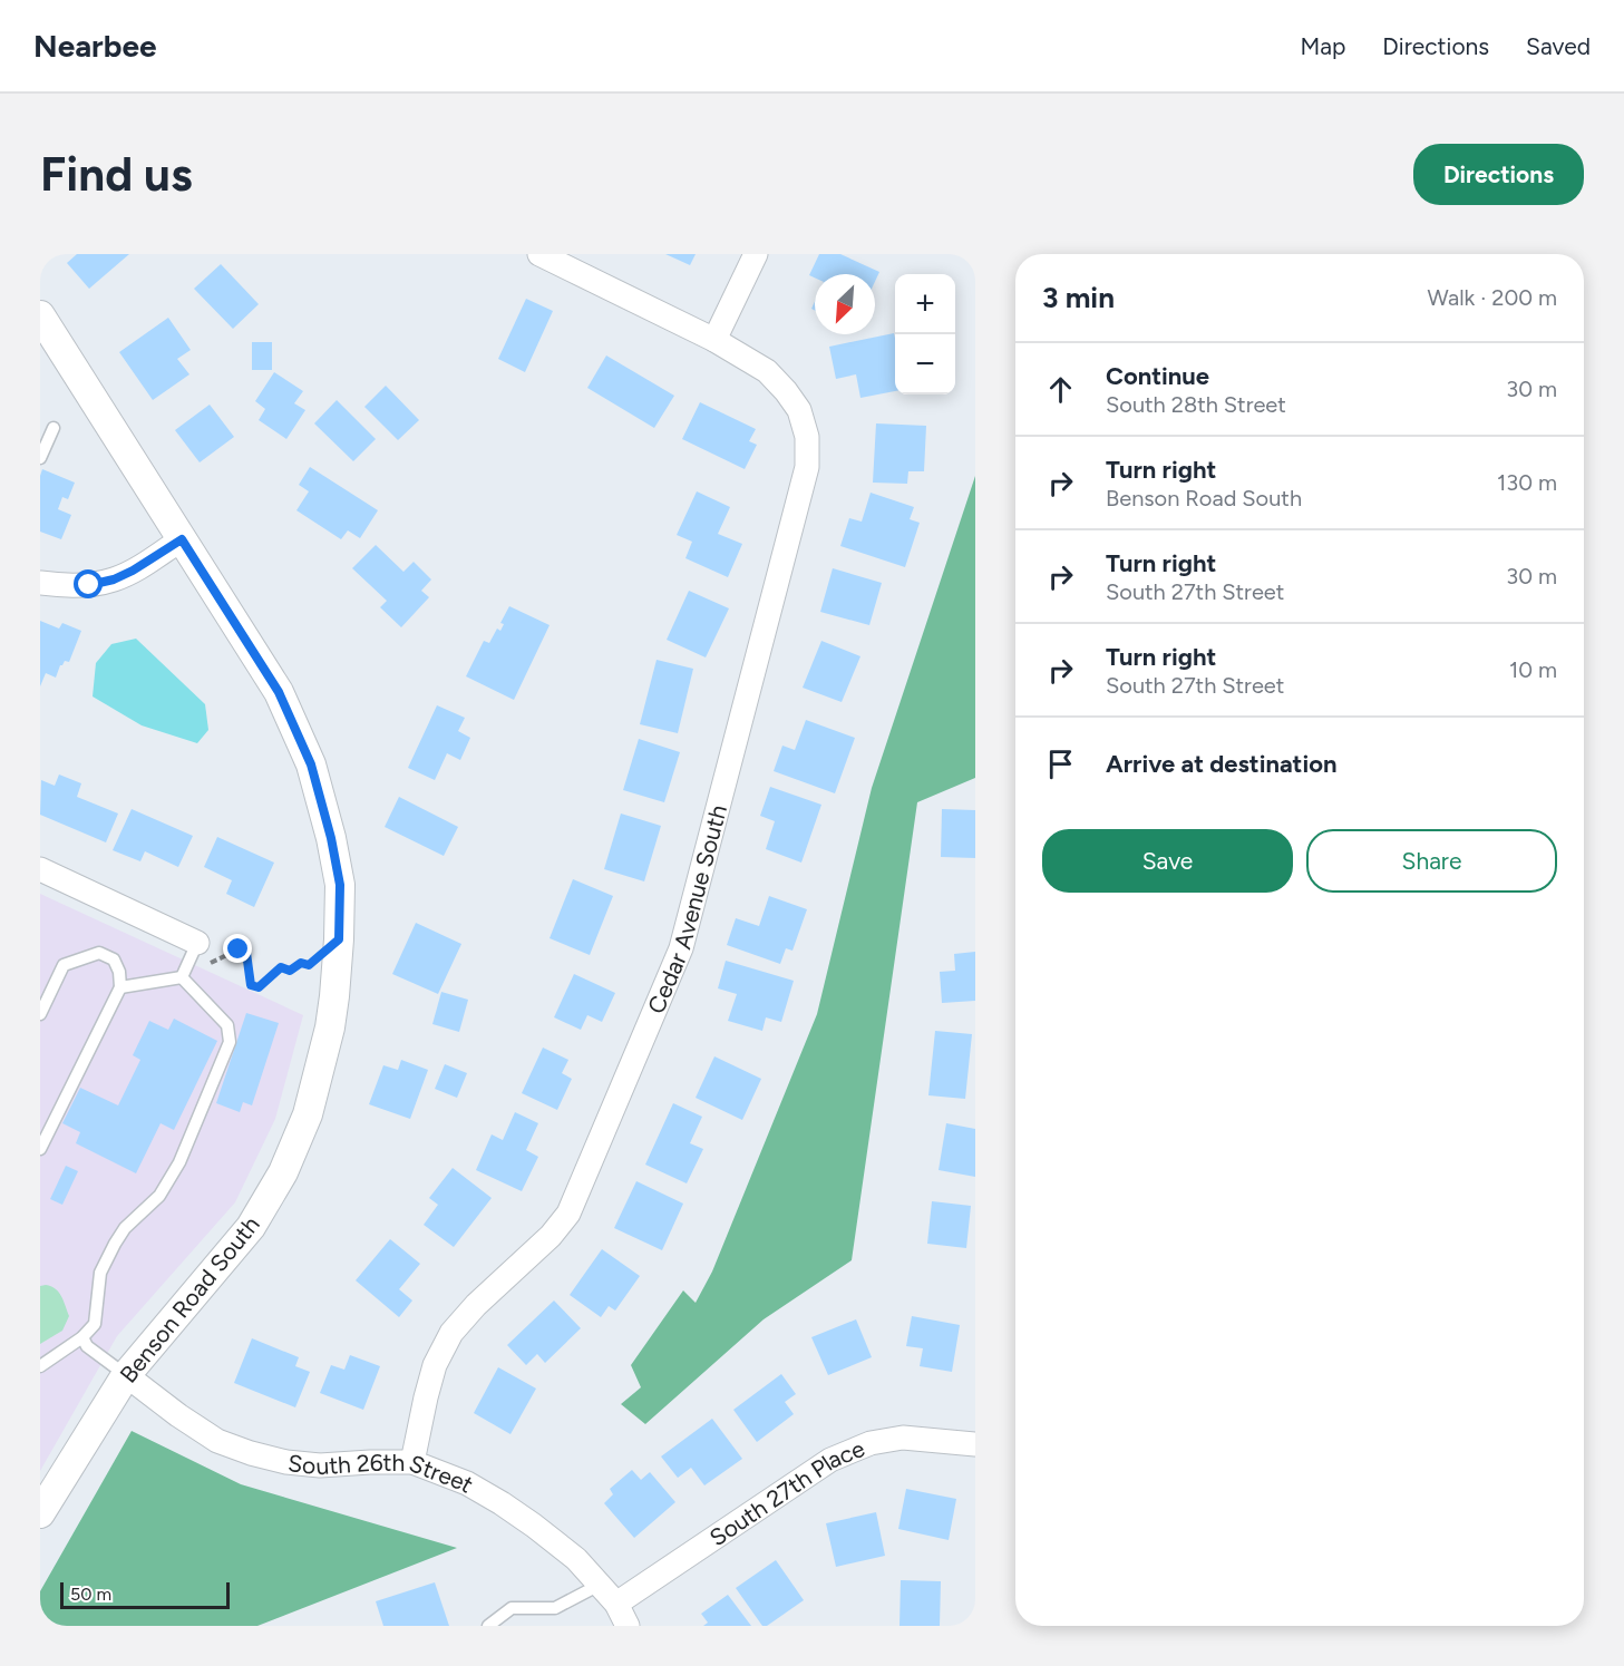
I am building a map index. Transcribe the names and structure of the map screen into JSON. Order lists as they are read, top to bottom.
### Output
{
  "streets": {
    "street": [
      "Cedar Avenue South",
      "Benson Road South",
      "South 26th Street",
      "South 27th Place"
    ]
  },
  "crossings": [
    ["Cedar Avenue South", "South 26th Street"],
    ["Benson Road South", "South 26th Street"],
    ["South 26th Street", "South 27th Place"]
  ],
  "scale_bar": "50 m",
  "north": "bottom left",
  "page": {
    "header": "Nearbee",
    "nav": ["Map", "Directions", "Saved"],
    "buttons": [
      "Directions",
      ["Save", "Share"]
    ],
    "title": "Find us",
    "heading": ["3 min", "Walk · 200 m"],
    "map_buttons": ["+", "−"],
    "list": [
      ["Continue", "South 28th Street", "30 m"],
      ["Turn right", "Benson Road South", "130 m"],
      ["Turn right", "South 27th Street", "30 m"],
      ["Turn right", "South 27th Street", "10 m"],
      "Arrive at destination"
    ],
    "scale": "50 m"
  }
}
